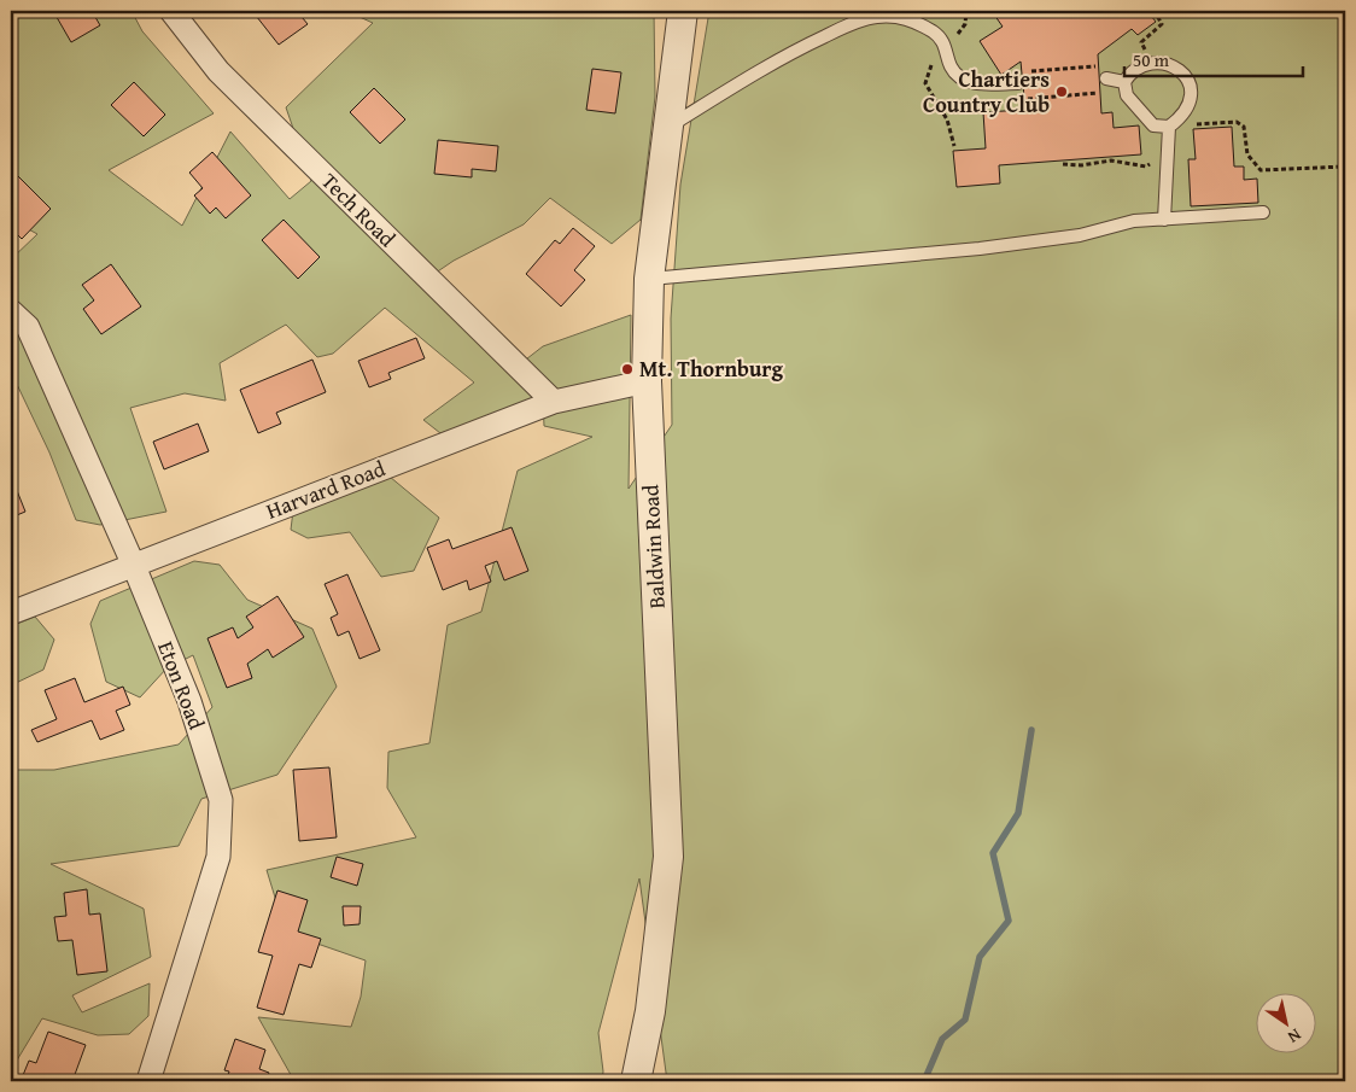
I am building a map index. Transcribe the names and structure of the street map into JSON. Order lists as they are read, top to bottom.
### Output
{
  "streets": {
    "street": [
      "Tech Road",
      "Harvard Road",
      "Baldwin Road",
      "Eton Road"
    ]
  },
  "crossings": [
    ["Tech Road", "Harvard Road"],
    ["Harvard Road", "Baldwin Road"],
    ["Harvard Road", "Eton Road"]
  ],
  "places": ["Chartiers Country Club", "Mt. Thornburg"],
  "scale_bar": "50 m",
  "north": "bottom right"
}
